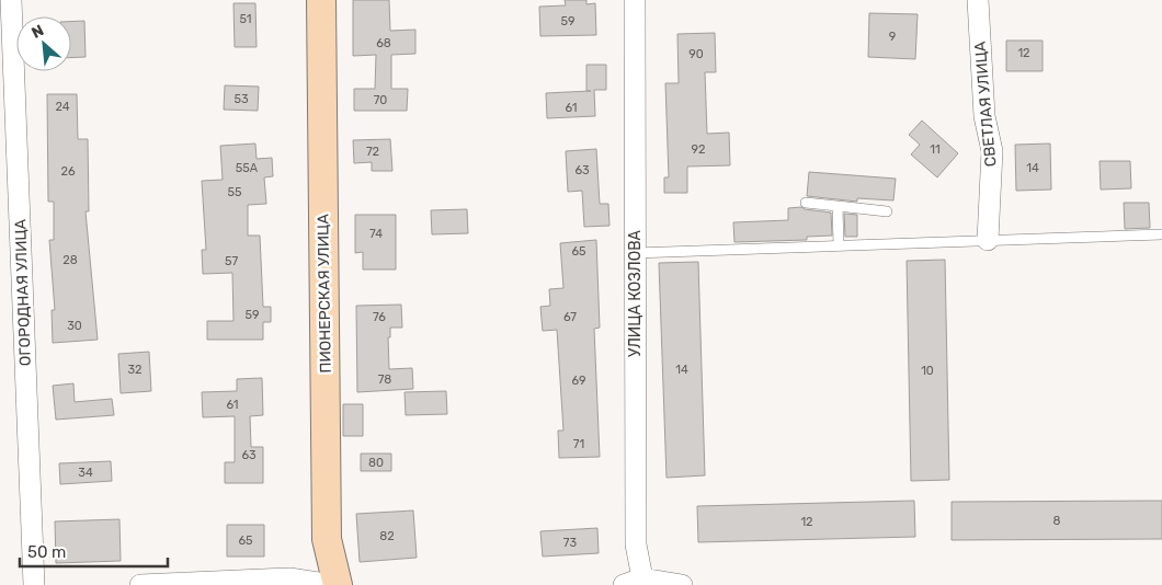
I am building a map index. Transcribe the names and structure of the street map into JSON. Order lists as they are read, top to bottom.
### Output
{
  "streets": {
    "street": [
      "СВЕТЛАЯ УЛИЦА",
      "ОГОРОДНАЯ УЛИЦА",
      "ПИОНЕРСКАЯ УЛИЦА",
      "УЛИЦА КОЗЛОВА"
    ]
  },
  "house_numbers": [
    "51",
    "59",
    "9",
    "68",
    "12",
    "90",
    "53",
    "70",
    "24",
    "61",
    "92",
    "11",
    "72",
    "55А",
    "14",
    "63",
    "26",
    "55",
    "74",
    "65",
    "28",
    "57",
    "59",
    "76",
    "67",
    "30",
    "32",
    "14",
    "10",
    "78",
    "69",
    "61",
    "71",
    "63",
    "80",
    "34",
    "8",
    "12",
    "82",
    "65",
    "73"
  ],
  "scale_bar": "50 m",
  "north": "top left"
}
